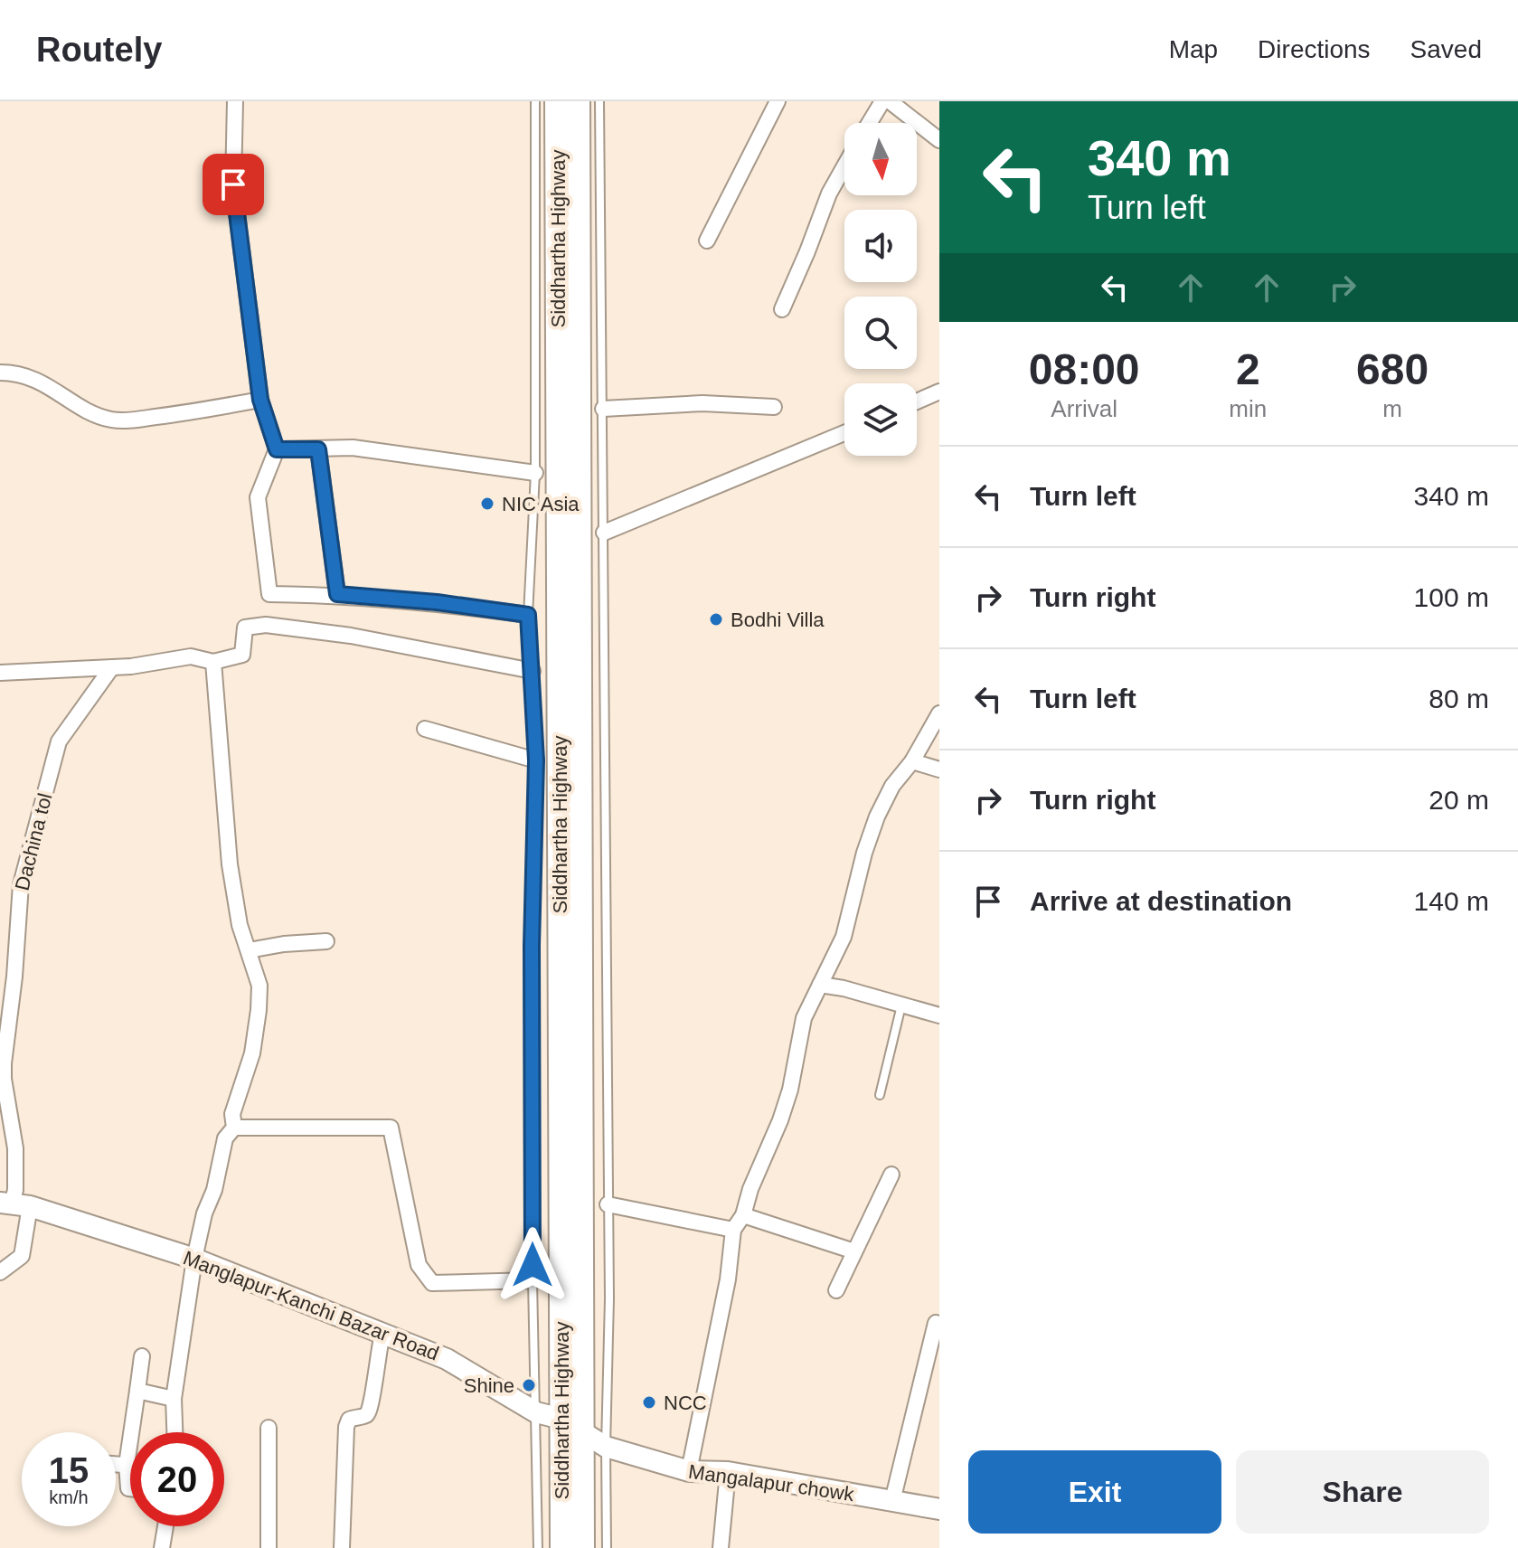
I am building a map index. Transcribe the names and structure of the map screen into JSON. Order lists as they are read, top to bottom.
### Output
{
  "streets": {
    "highway": ["Siddhartha Highway"],
    "street": ["Dachina tol", "Manglapur-Kanchi Bazar Road", "Mangalapur chowk"]
  },
  "crossings": [
    ["Siddhartha Highway", "Manglapur-Kanchi Bazar Road"],
    ["Dachina tol", "Manglapur-Kanchi Bazar Road"],
    ["Manglapur-Kanchi Bazar Road", "Mangalapur chowk"]
  ],
  "places": [
    "NIC Asia",
    "Bodhi Villa",
    "Shine",
    "NCC"
  ],
  "north": "bottom",
  "page": {
    "header": "Routely",
    "nav": ["Map", "Directions", "Saved"],
    "turn": ["340 m", "Turn left"],
    "eta": [
      "08:00",
      "Arrival",
      "2",
      "min",
      "680",
      "m"
    ],
    "list": [
      {
        "name": "Turn left",
        "value": "340 m"
      },
      {
        "name": "Turn right",
        "value": "100 m"
      },
      {
        "name": "Turn left",
        "value": "80 m"
      },
      {
        "name": "Turn right",
        "value": "20 m"
      },
      {
        "name": "Arrive at destination",
        "value": "140 m"
      }
    ],
    "speed": "15 km/h",
    "limit": "20",
    "buttons": ["Exit", "Share"]
  }
}
